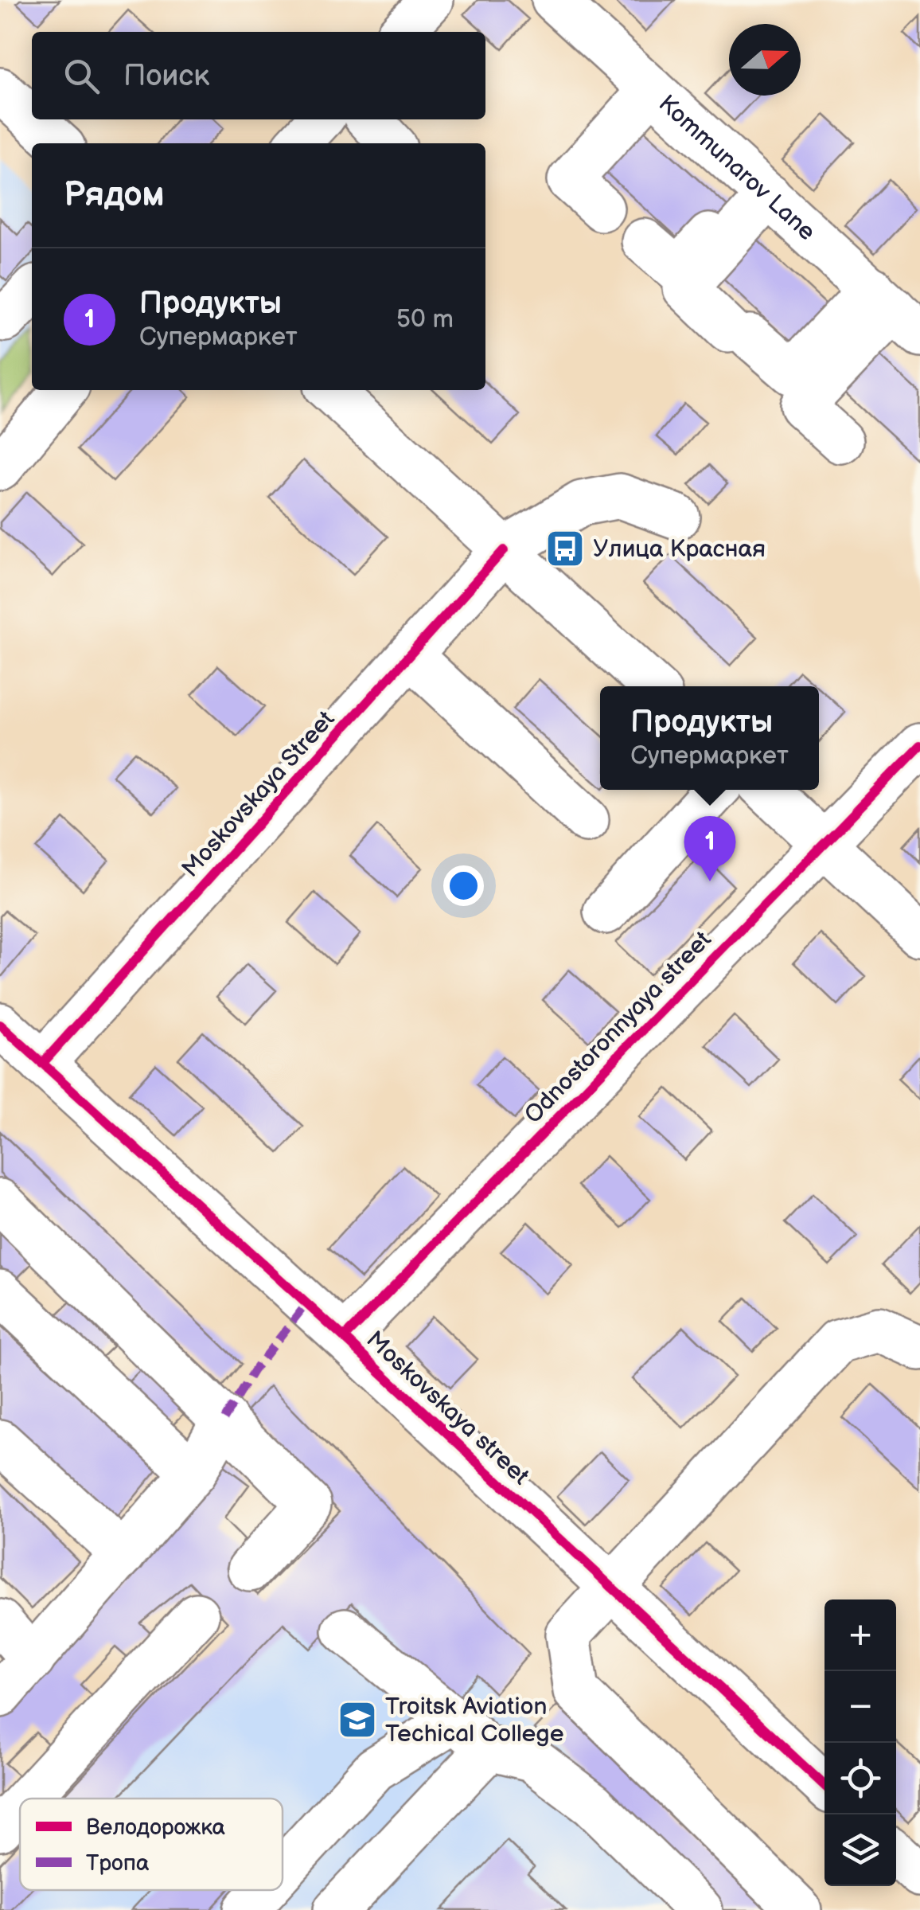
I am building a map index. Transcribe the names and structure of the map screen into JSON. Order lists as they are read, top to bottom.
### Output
{
  "streets": {
    "street": [
      "Kommunarov Lane",
      "Moskovskaya Street",
      "Odnostoronnyaya street",
      "Moskovskaya street"
    ]
  },
  "crossings": [
    ["Moskovskaya Street", "Moskovskaya street"],
    ["Odnostoronnyaya street", "Moskovskaya street"]
  ],
  "places": {
    "bus stop": ["Улица Красная"],
    "school or university": ["Troitsk Aviation Techical College"]
  },
  "legend": ["Велодорожка", "Тропа"],
  "north": "right",
  "page": {
    "search": "Поиск",
    "heading": "Рядом",
    "list": [
      {
        "mark": "1",
        "name": "Продукты",
        "note": "Супермаркет",
        "value": "50 m"
      }
    ],
    "popup": ["Продукты", "Супермаркет"],
    "pins": "1",
    "map_buttons": ["+", "−"]
  }
}
